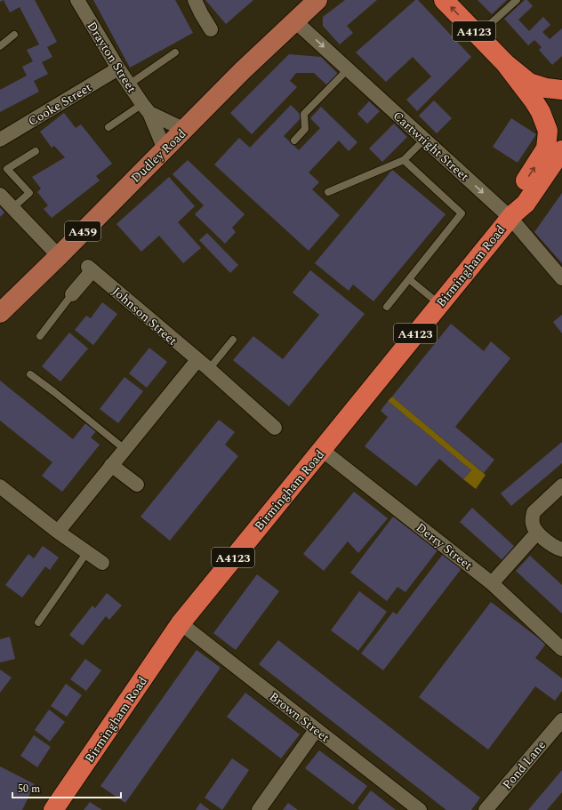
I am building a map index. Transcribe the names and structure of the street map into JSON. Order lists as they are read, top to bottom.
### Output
{
  "streets": {
    "highway": ["A4123", "Birmingham Road"],
    "main road": ["Dudley Road", "A459"],
    "street": [
      "Drayton Street",
      "Cooke Street",
      "Cartwright Street",
      "Johnson Street",
      "Derry Street",
      "Brown Street",
      "Pond Lane"
    ]
  },
  "crossings": [
    ["A4123", "Cartwright Street"],
    ["A4123", "Birmingham Road"],
    ["Drayton Street", "Cooke Street"],
    ["Drayton Street", "Dudley Road"],
    ["Cartwright Street", "Dudley Road"],
    ["Cartwright Street", "Birmingham Road"],
    ["Birmingham Road", "Derry Street"],
    ["Birmingham Road", "Brown Street"]
  ],
  "one_way": ["Cartwright Street"],
  "scale_bar": "50 m"
}
